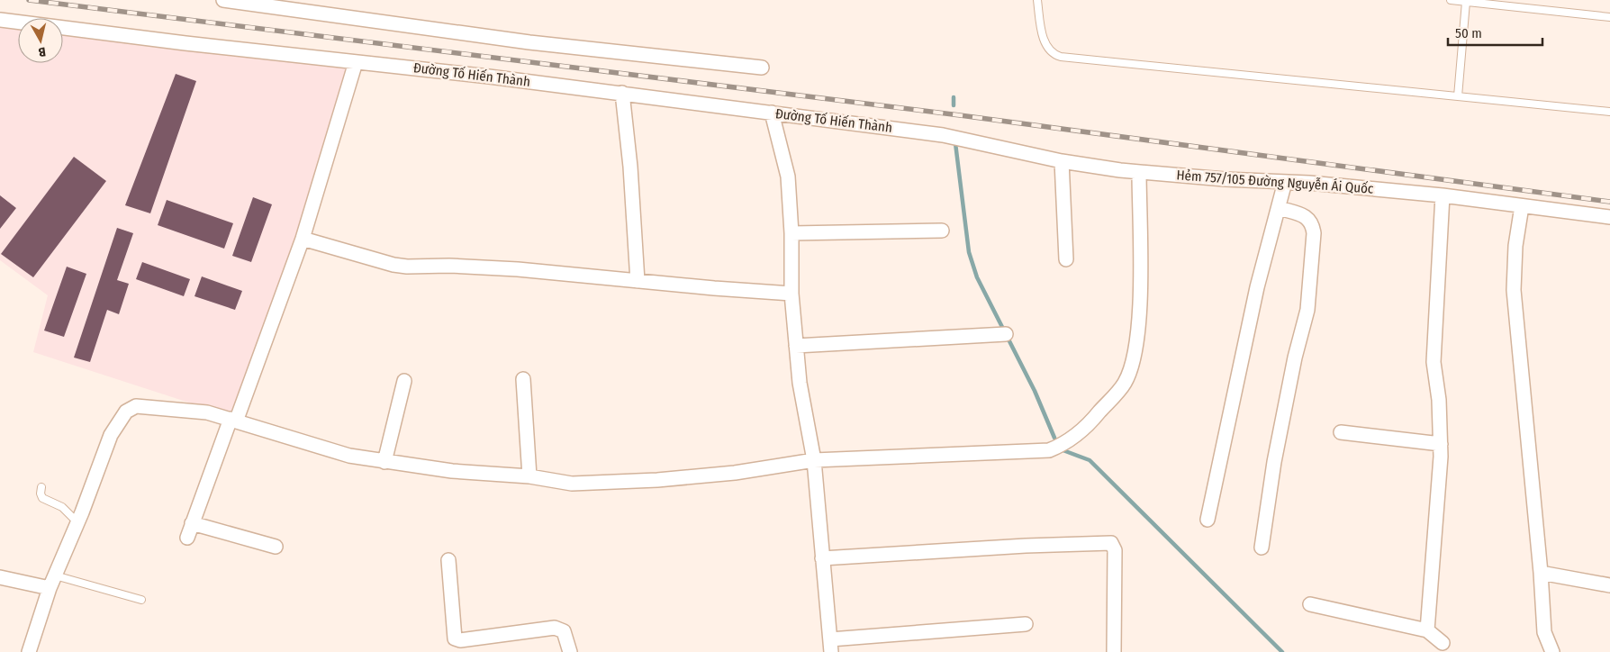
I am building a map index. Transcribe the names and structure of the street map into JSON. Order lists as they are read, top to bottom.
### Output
{
  "streets": {
    "street": ["Đường Tố Hiến Thành", "Hẻm 757/105 Đường Nguyễn Ái Quốc"]
  },
  "crossings": [
    ["Đường Tố Hiến Thành", "Hẻm 757/105 Đường Nguyễn Ái Quốc"]
  ],
  "scale_bar": "50 m",
  "north": "bottom"
}
